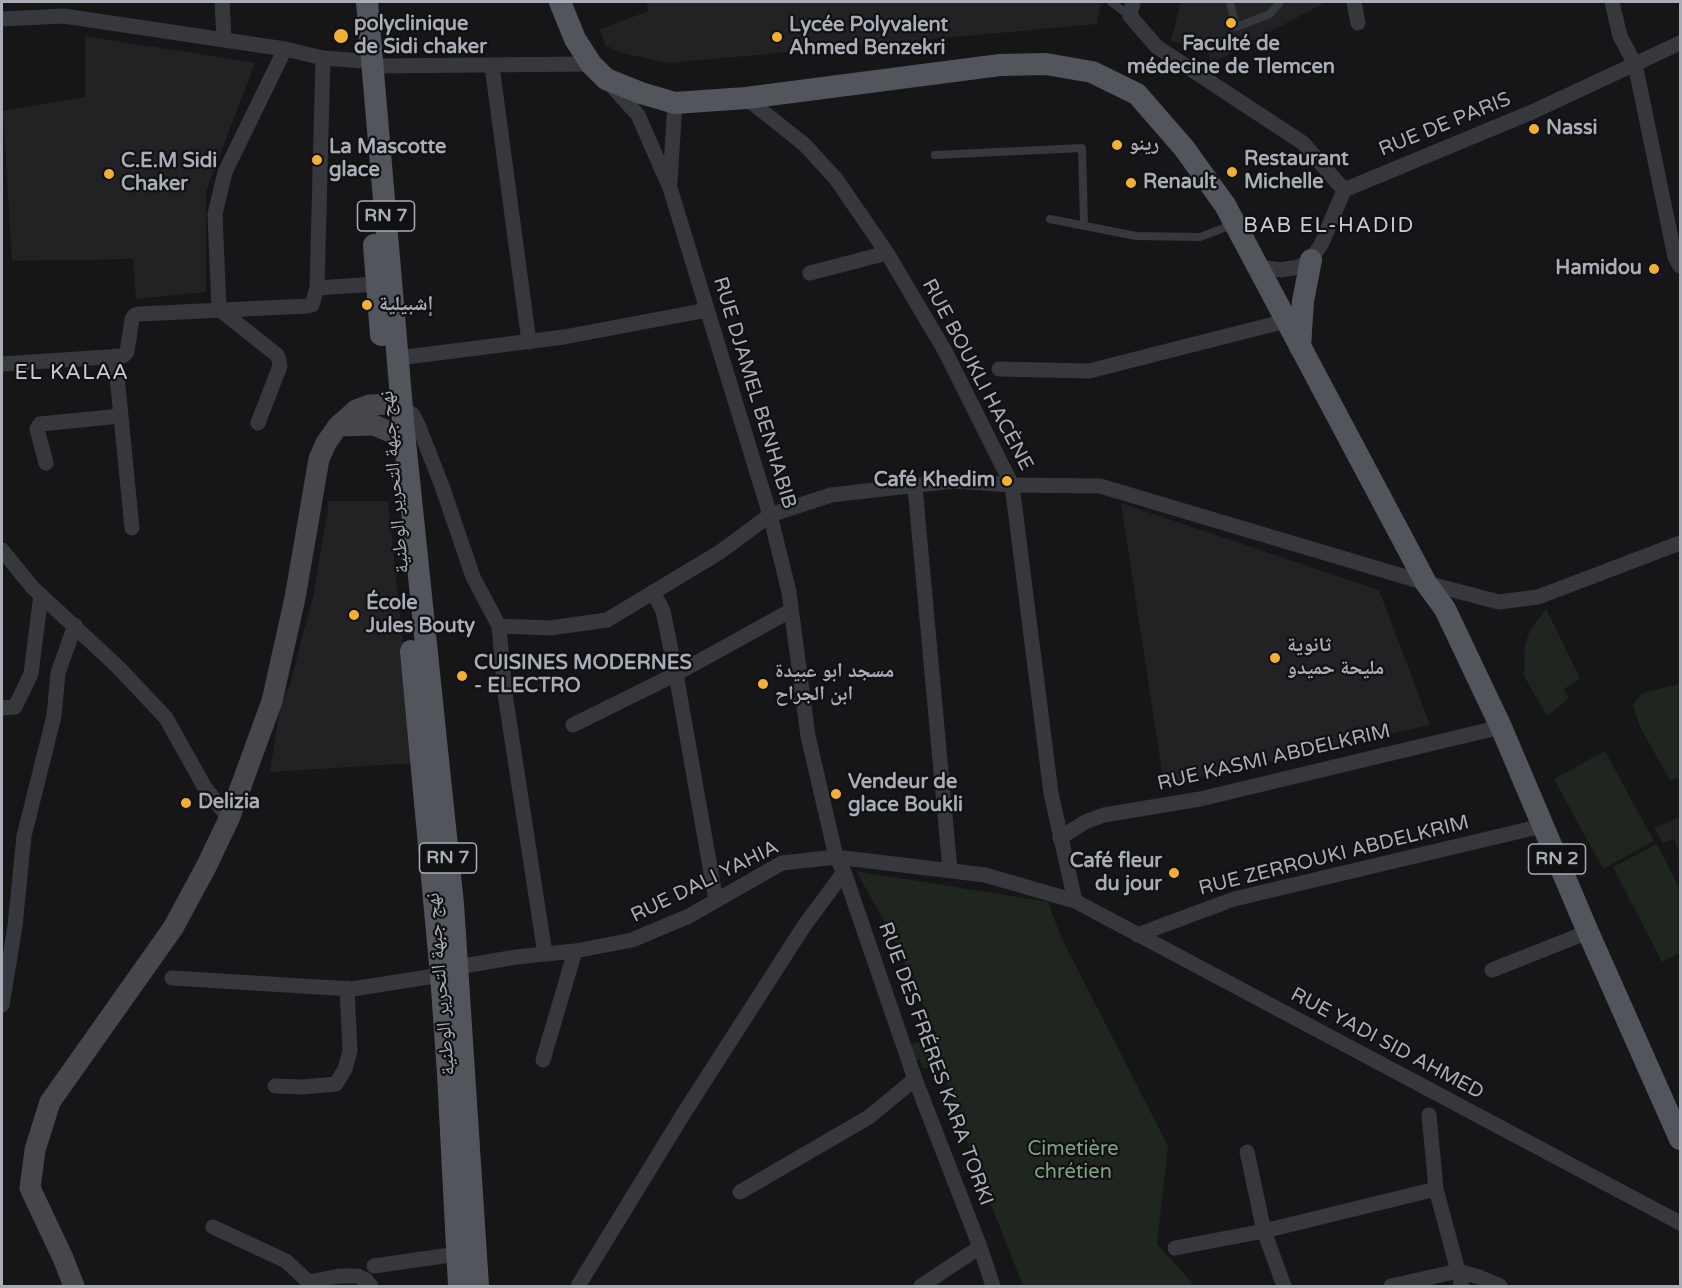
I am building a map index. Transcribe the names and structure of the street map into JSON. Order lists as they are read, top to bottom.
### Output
{
  "streets": {
    "main road": ["RN 7", "نهج جبهة التحرير الوطنية", "RN 2"],
    "street": [
      "RUE DE PARIS",
      "RUE BOUKLI HACÈNE",
      "RUE DJAMEL BENHABIB",
      "RUE KASMI ABDELKRIM",
      "RUE ZERROUKI ABDELKRIM",
      "RUE DALI YAHIA",
      "RUE YADI SID AHMED",
      "RUE DES FRÉRES KARA TORKI"
    ]
  },
  "crossings": [
    ["RN 7", "نهج جبهة التحرير الوطنية"],
    ["RN 7", "RUE DALI YAHIA"],
    ["RUE BOUKLI HACÈNE", "RUE KASMI ABDELKRIM"],
    ["RUE BOUKLI HACÈNE", "RN 2"],
    ["RUE BOUKLI HACÈNE", "RUE DALI YAHIA"],
    ["RUE BOUKLI HACÈNE", "RUE YADI SID AHMED"],
    ["RUE DJAMEL BENHABIB", "RUE DALI YAHIA"],
    ["RUE DJAMEL BENHABIB", "RUE DES FRÉRES KARA TORKI"],
    ["نهج جبهة التحرير الوطنية", "RUE DALI YAHIA"],
    ["RUE KASMI ABDELKRIM", "RN 2"],
    ["RUE ZERROUKI ABDELKRIM", "RN 2"],
    ["RUE ZERROUKI ABDELKRIM", "RUE YADI SID AHMED"],
    ["RUE DALI YAHIA", "RUE YADI SID AHMED"],
    ["RUE DALI YAHIA", "RUE DES FRÉRES KARA TORKI"]
  ],
  "districts": ["BAB EL-HADID", "EL KALAA"],
  "parks": ["Cimetière chrétien"],
  "places": [
    "Faculté de médecine de Tlemcen",
    "polyclinique de Sidi chaker",
    "Lycée Polyvalent Ahmed Benzekri",
    "Nassi",
    "رينو",
    "La Mascotte glace",
    "Restaurant Michelle",
    "C.E.M Sidi Chaker",
    "Renault",
    "Hamidou",
    "إشبيلية",
    "Café Khedim",
    "École Jules Bouty",
    "ثانوية مليحة حميدو",
    "CUISINES MODERNES - ELECTRO",
    "مسجد ابو عبيدة ابن الجراح",
    "Vendeur de glace Boukli",
    "Delizia",
    "Café fleur du jour"
  ]
}
